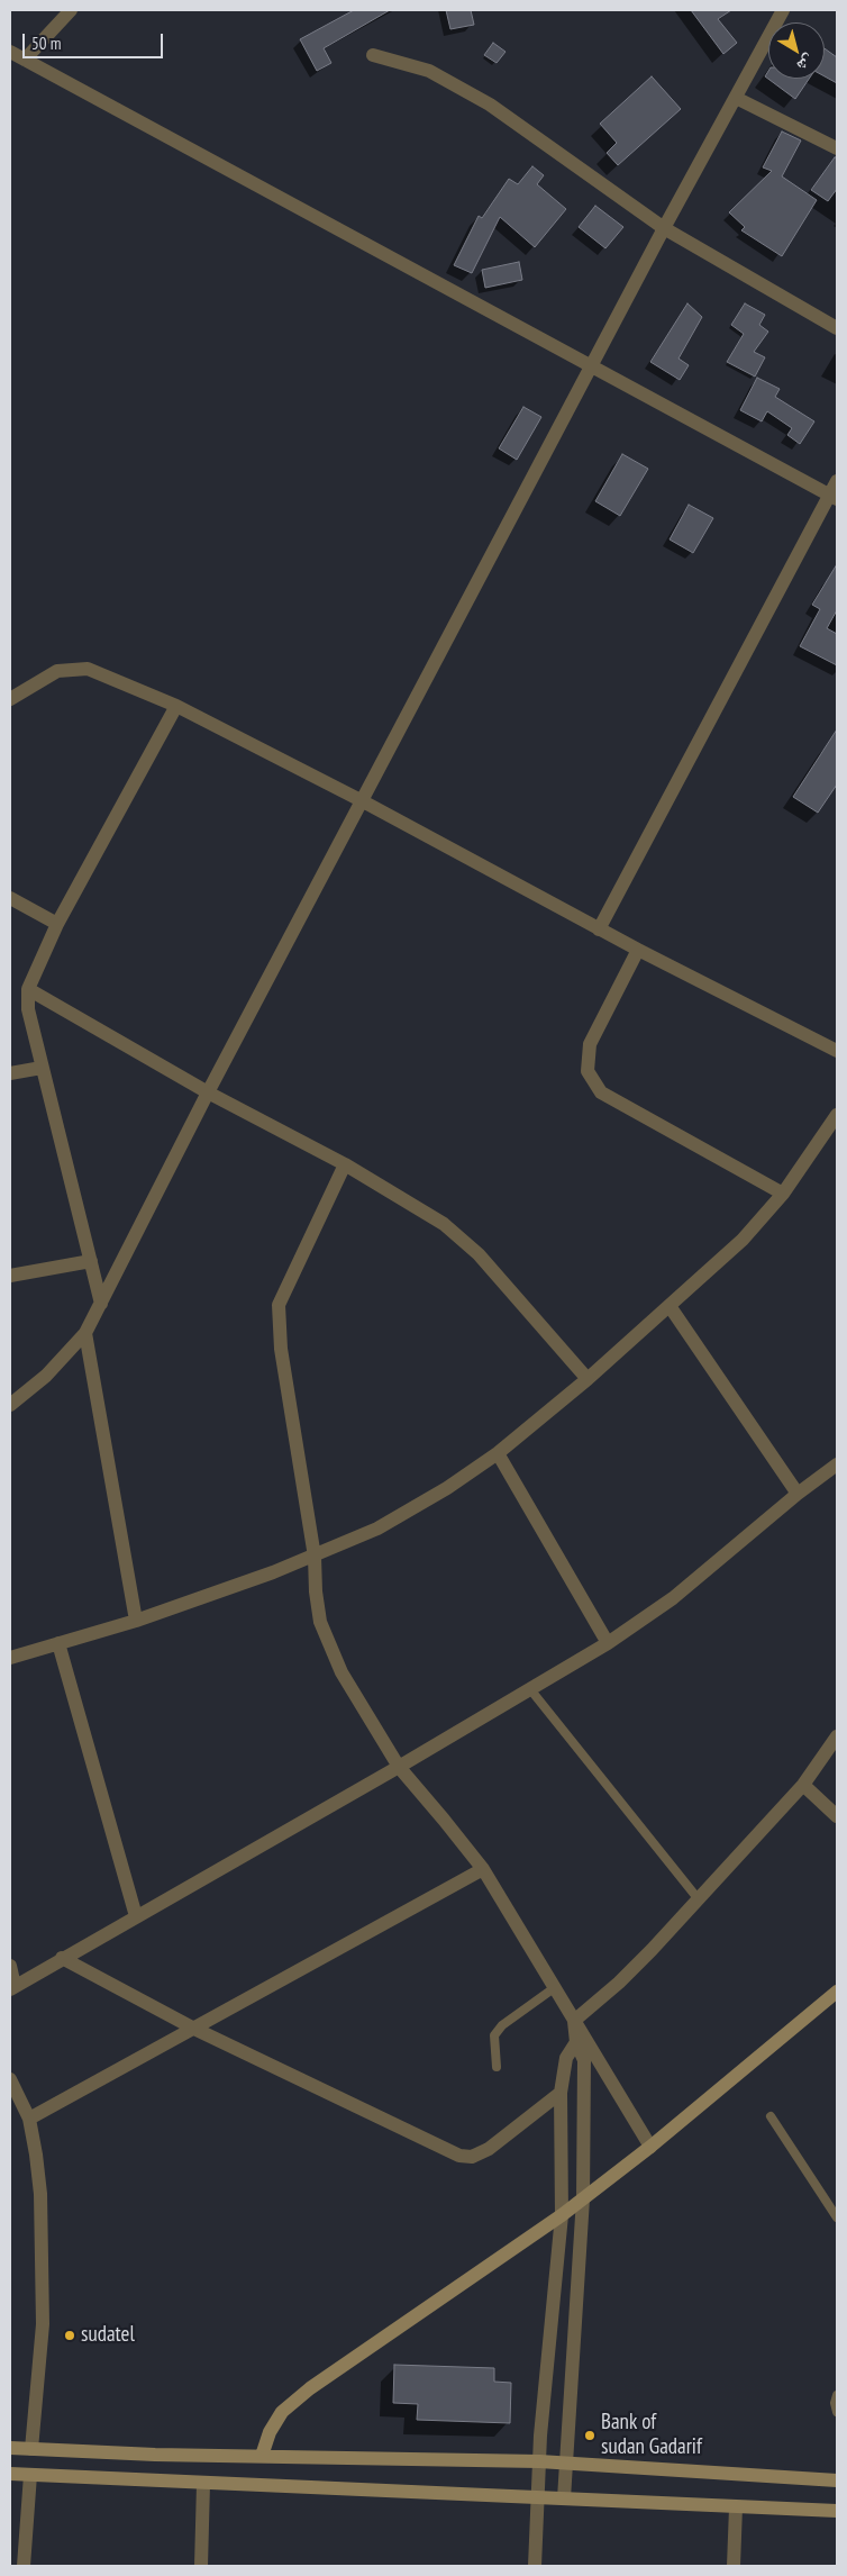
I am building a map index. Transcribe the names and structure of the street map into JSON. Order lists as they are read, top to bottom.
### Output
{
  "places": ["sudatel", "Bank of sudan Gadarif"],
  "scale_bar": "50 m",
  "north": "bottom right"
}
